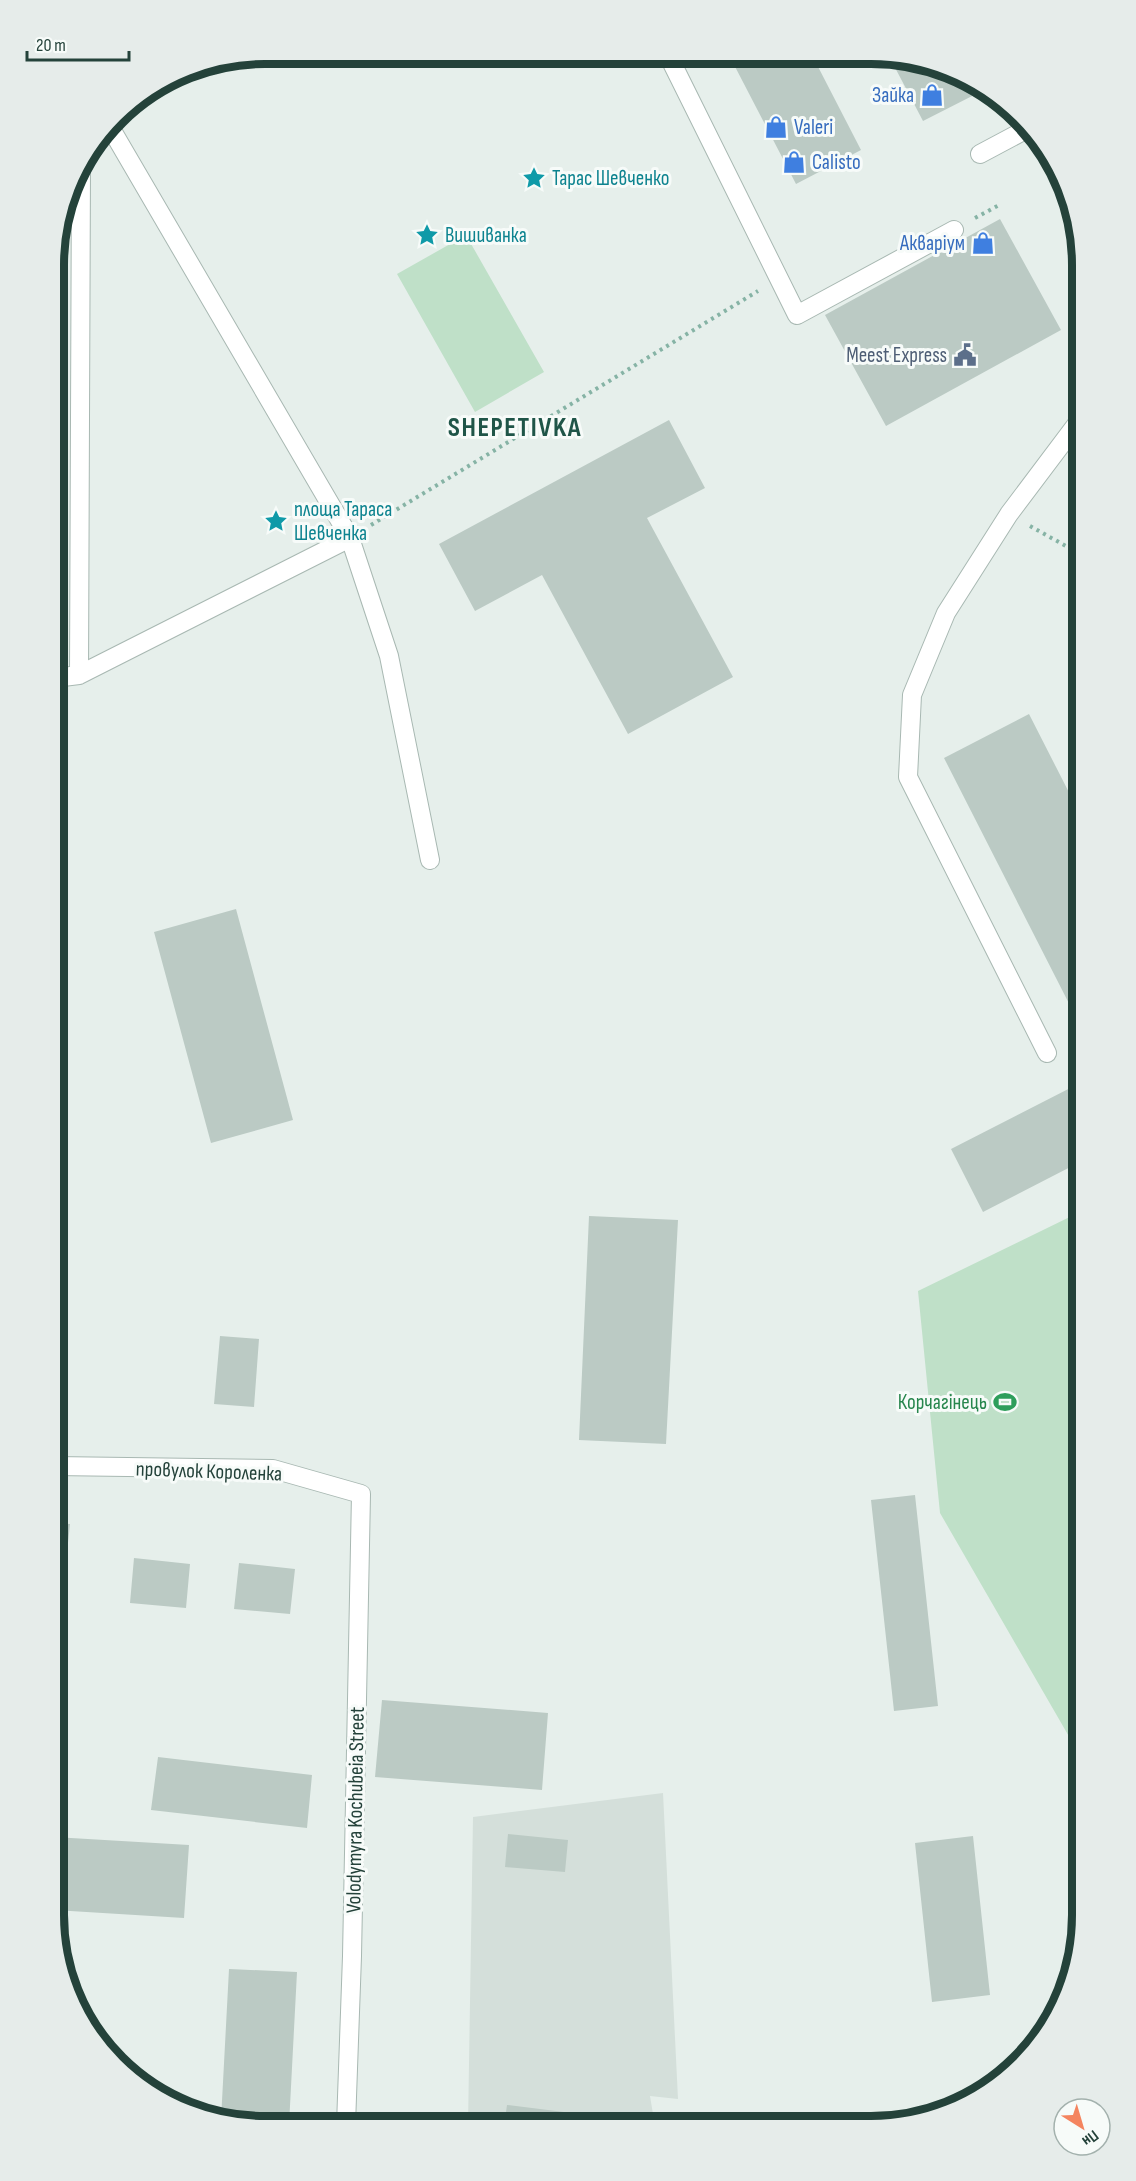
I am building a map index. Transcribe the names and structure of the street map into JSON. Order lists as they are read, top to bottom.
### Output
{
  "streets": {
    "street": ["провулок Короленка", "Volodymyra Kochubeia Street"]
  },
  "crossings": [
    ["провулок Короленка", "Volodymyra Kochubeia Street"]
  ],
  "districts": ["SHEPETIVKA"],
  "places": {
    "shop": [
      "Зайка",
      "Valeri",
      "Calisto",
      "Акваріум"
    ],
    "place": ["Тарас Шевченко", "Вишиванка", "площа Тараса Шевченка"],
    "public building": ["Meest Express"],
    "sports": ["Корчагінець"]
  },
  "scale_bar": "20 m",
  "north": "bottom right"
}
